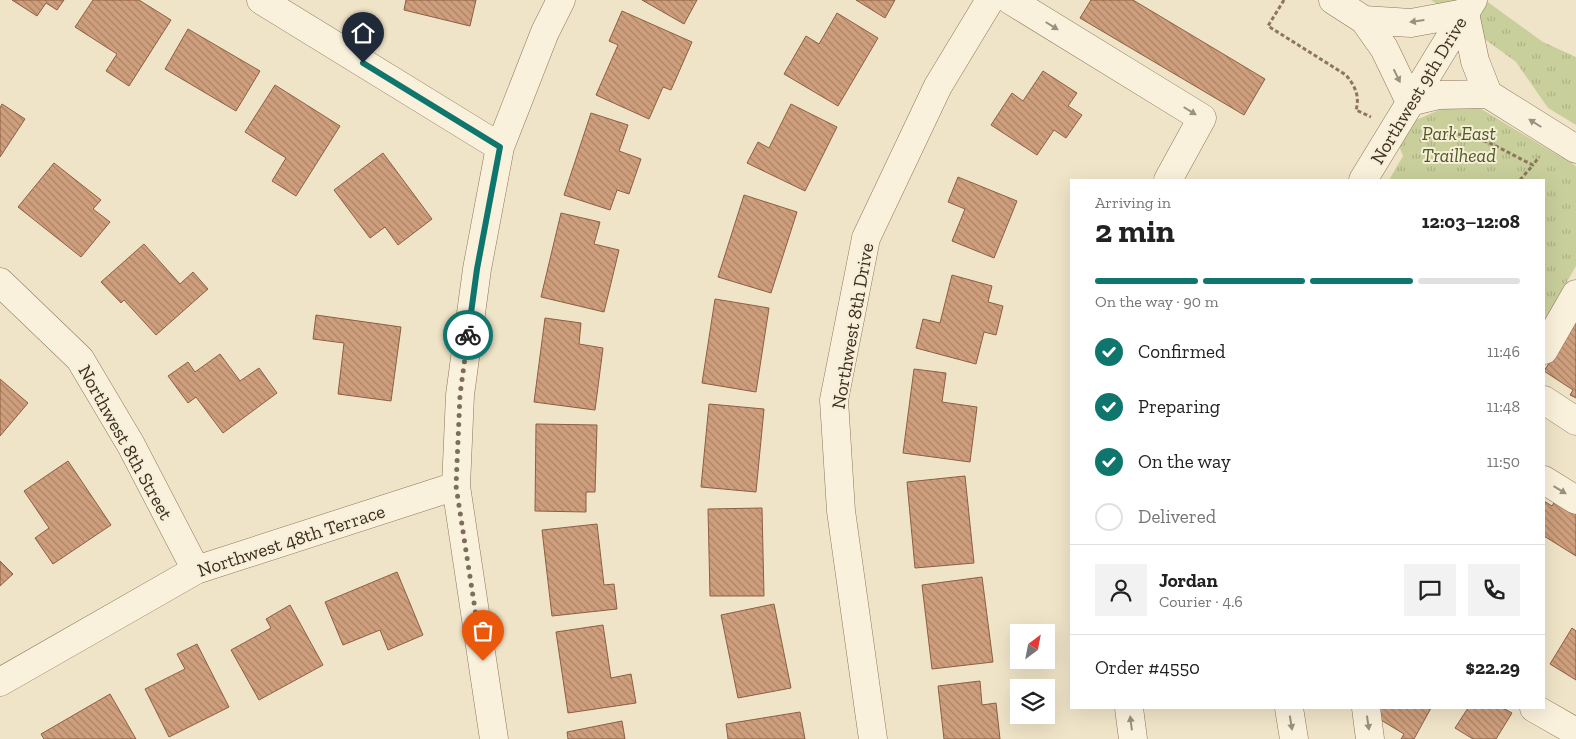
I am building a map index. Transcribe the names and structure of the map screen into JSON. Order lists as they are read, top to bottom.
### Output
{
  "streets": {
    "street": [
      "Northwest 9th Drive",
      "Northwest 8th Drive",
      "Northwest 8th Street",
      "Northwest 48th Terrace"
    ]
  },
  "crossings": [
    ["Northwest 8th Street", "Northwest 48th Terrace"]
  ],
  "parks": ["Park East Trailhead"],
  "north": "top right",
  "page": {
    "heading": ["2 min", "Arriving in", "12:03–12:08"],
    "panel": [
      "Jordan",
      "Courier · 4.6",
      "Order #4550",
      "$22.29"
    ],
    "bar": "On the way · 90 m",
    "list": [
      ["Confirmed", "11:46"],
      ["Preparing", "11:48"],
      ["On the way", "11:50"],
      "Delivered"
    ]
  }
}
